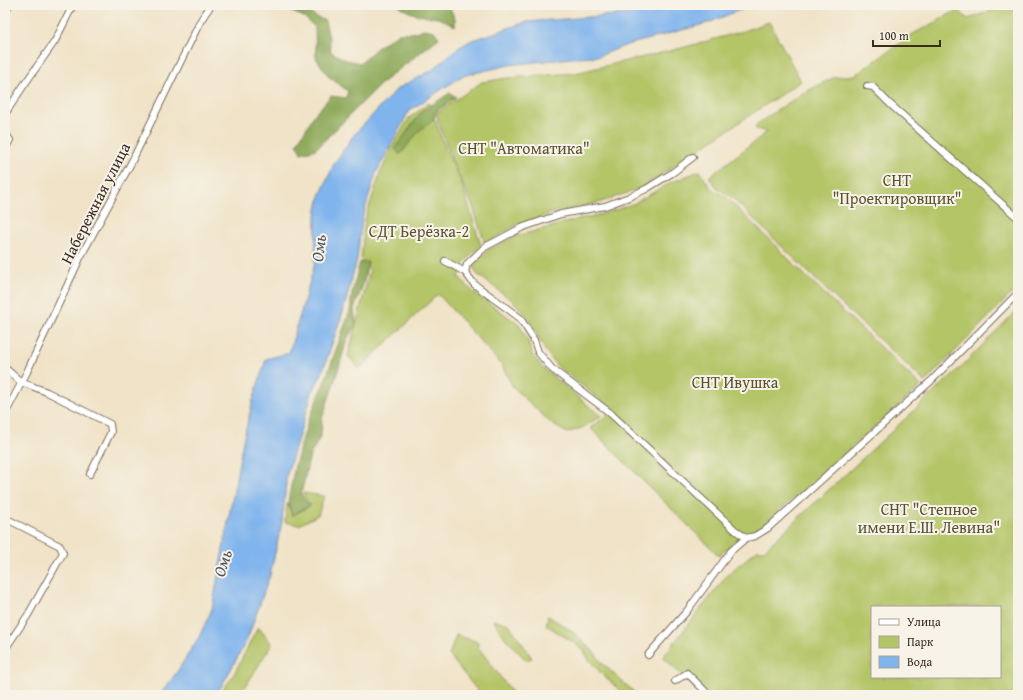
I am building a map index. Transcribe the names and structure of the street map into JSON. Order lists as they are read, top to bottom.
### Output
{
  "streets": {
    "street": ["Набережная улица"]
  },
  "water": ["Омь"],
  "parks": [
    "СНТ \"Автоматика\"",
    "СНТ \"Проектировщик\"",
    "СДТ Берёзка-2",
    "СНТ Ивушка",
    "СНТ \"Степное имени Е.Ш. Левина\""
  ],
  "legend": ["Улица", "Парк", "Вода"],
  "scale_bar": "100 m"
}
